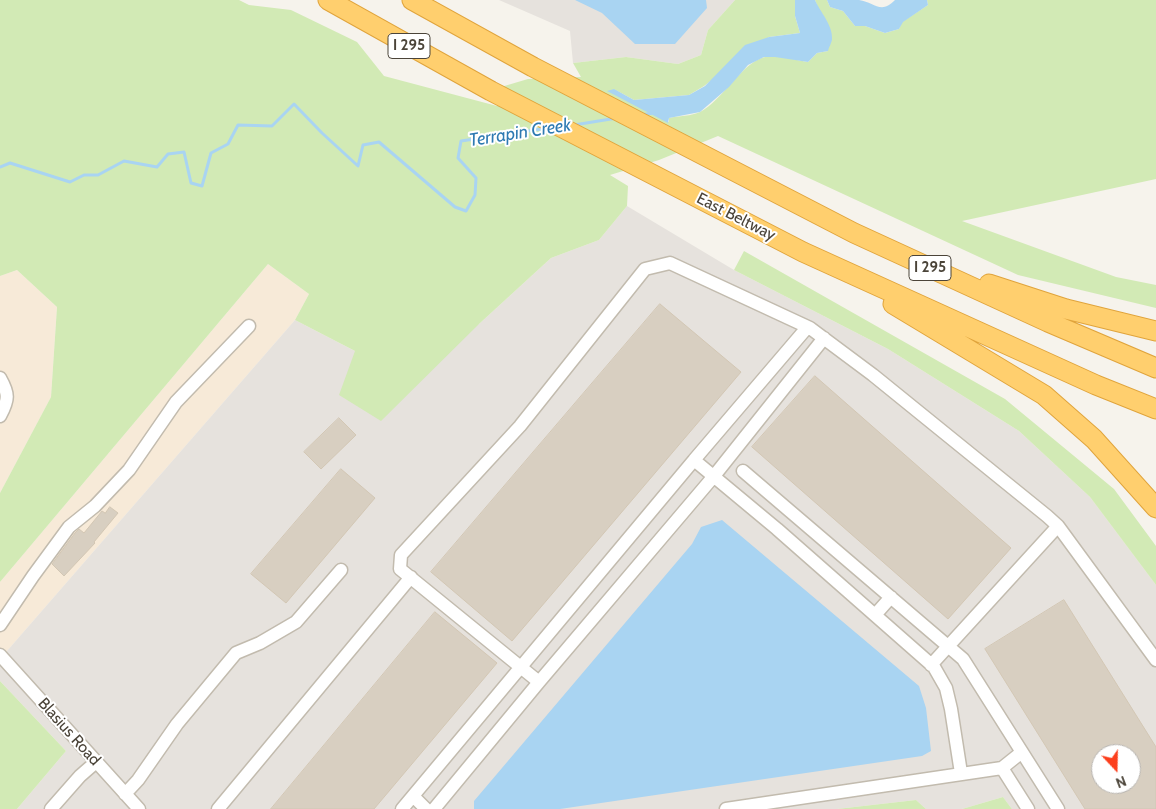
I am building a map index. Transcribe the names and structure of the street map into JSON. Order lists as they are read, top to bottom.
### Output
{
  "streets": {
    "highway": ["I 295", "East Beltway"],
    "street": ["Blasius Road"]
  },
  "water": ["Terrapin Creek"],
  "north": "bottom"
}
